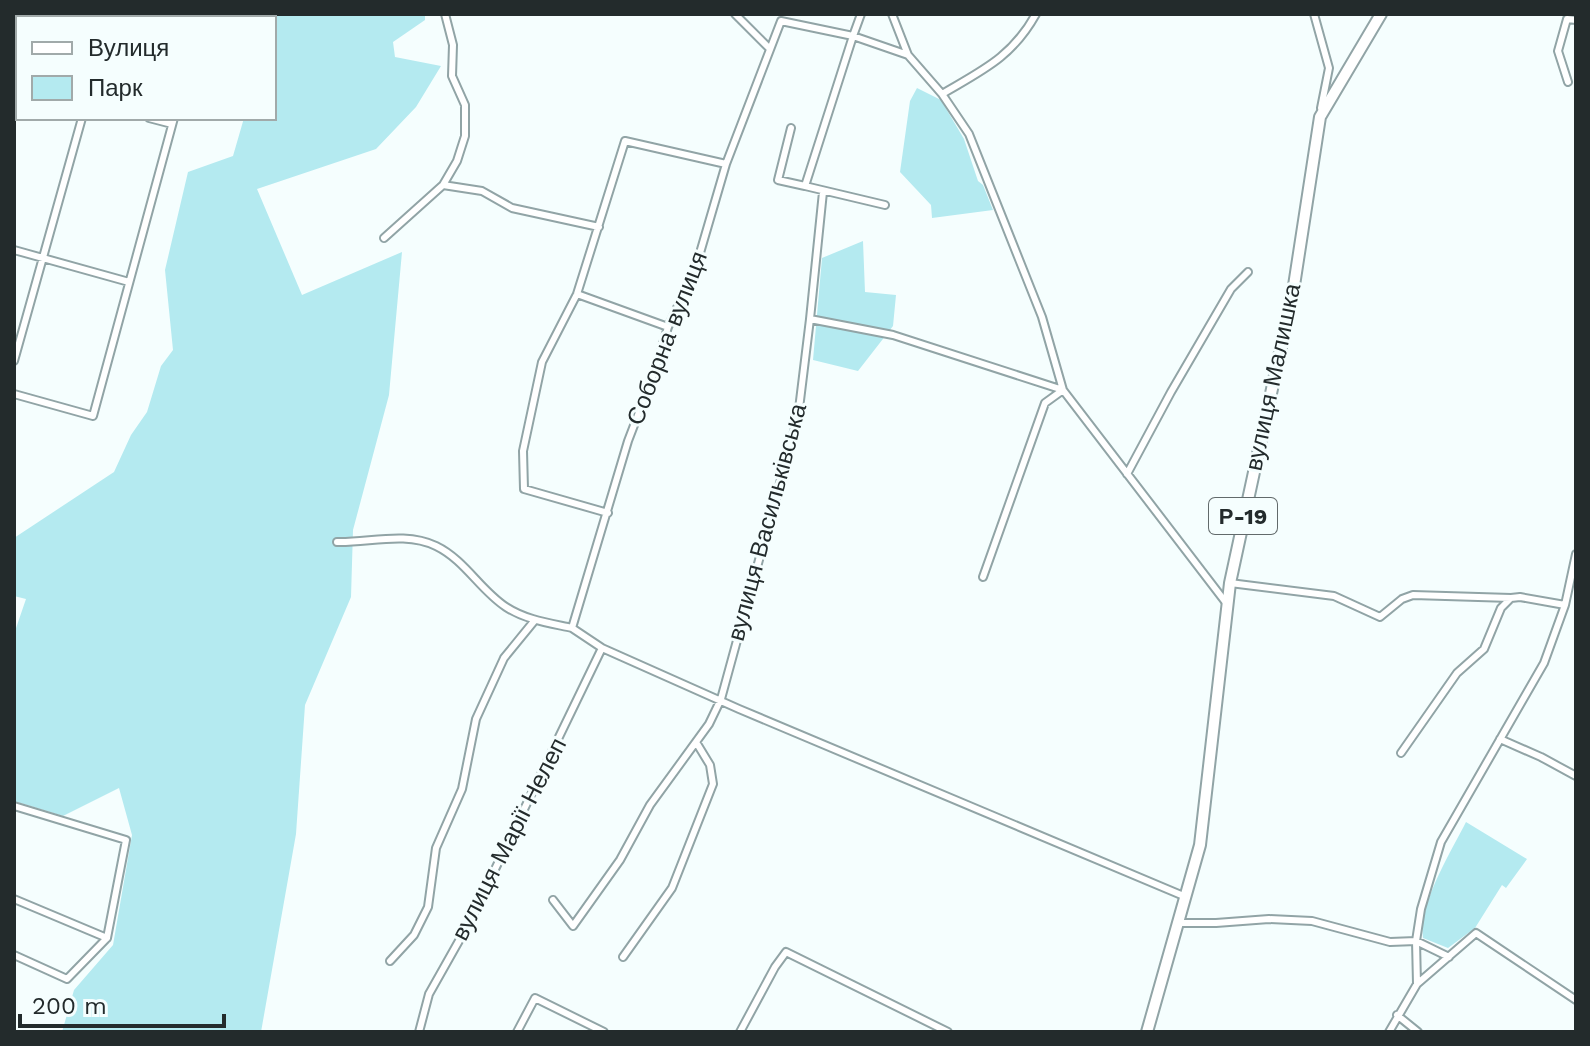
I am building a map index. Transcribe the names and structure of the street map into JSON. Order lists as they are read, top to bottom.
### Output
{
  "streets": {
    "main road": ["вулиця Малишка", "Р-19"],
    "street": ["Соборна вулиця", "вулиця Васильківська", "вулиця Марії Нелеп"]
  },
  "legend": ["Вулиця", "Парк"],
  "scale_bar": "200 m"
}
